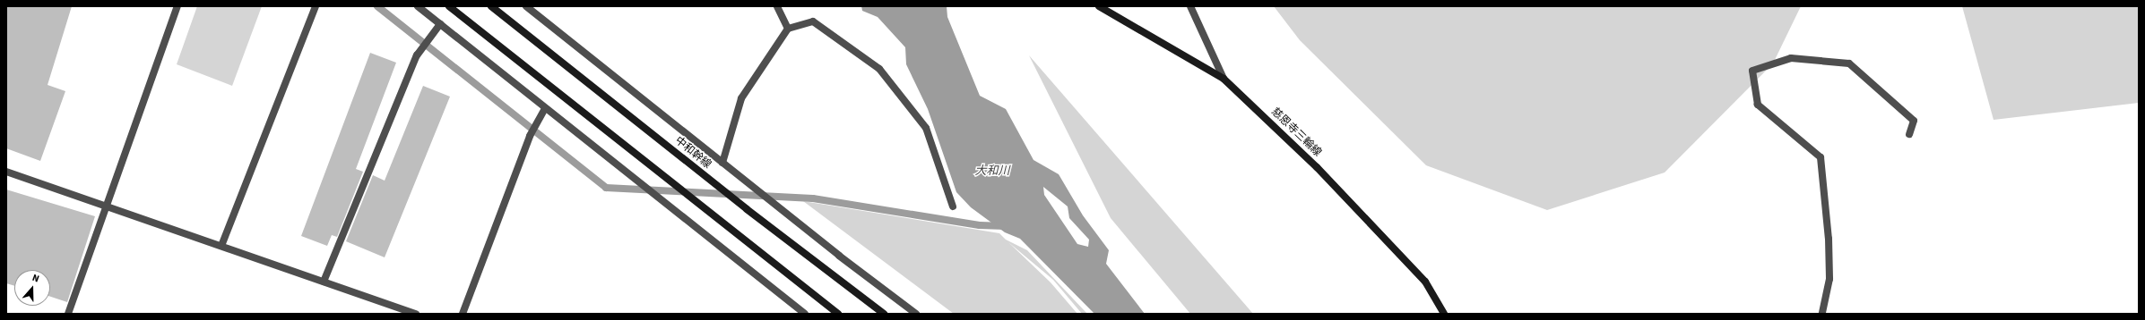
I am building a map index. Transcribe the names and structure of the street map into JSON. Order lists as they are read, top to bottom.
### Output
{
  "streets": {
    "main road": ["慈恩寺三輪線", "中和幹線"]
  },
  "water": ["大和川"],
  "north": "top"
}
